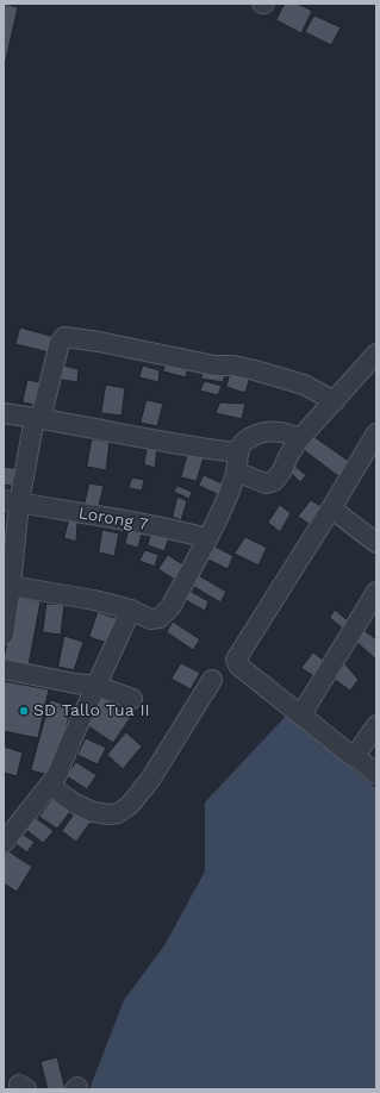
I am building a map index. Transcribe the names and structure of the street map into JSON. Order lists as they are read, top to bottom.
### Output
{
  "streets": {
    "street": ["Lorong 7"]
  },
  "places": ["SD Tallo Tua II"]
}
